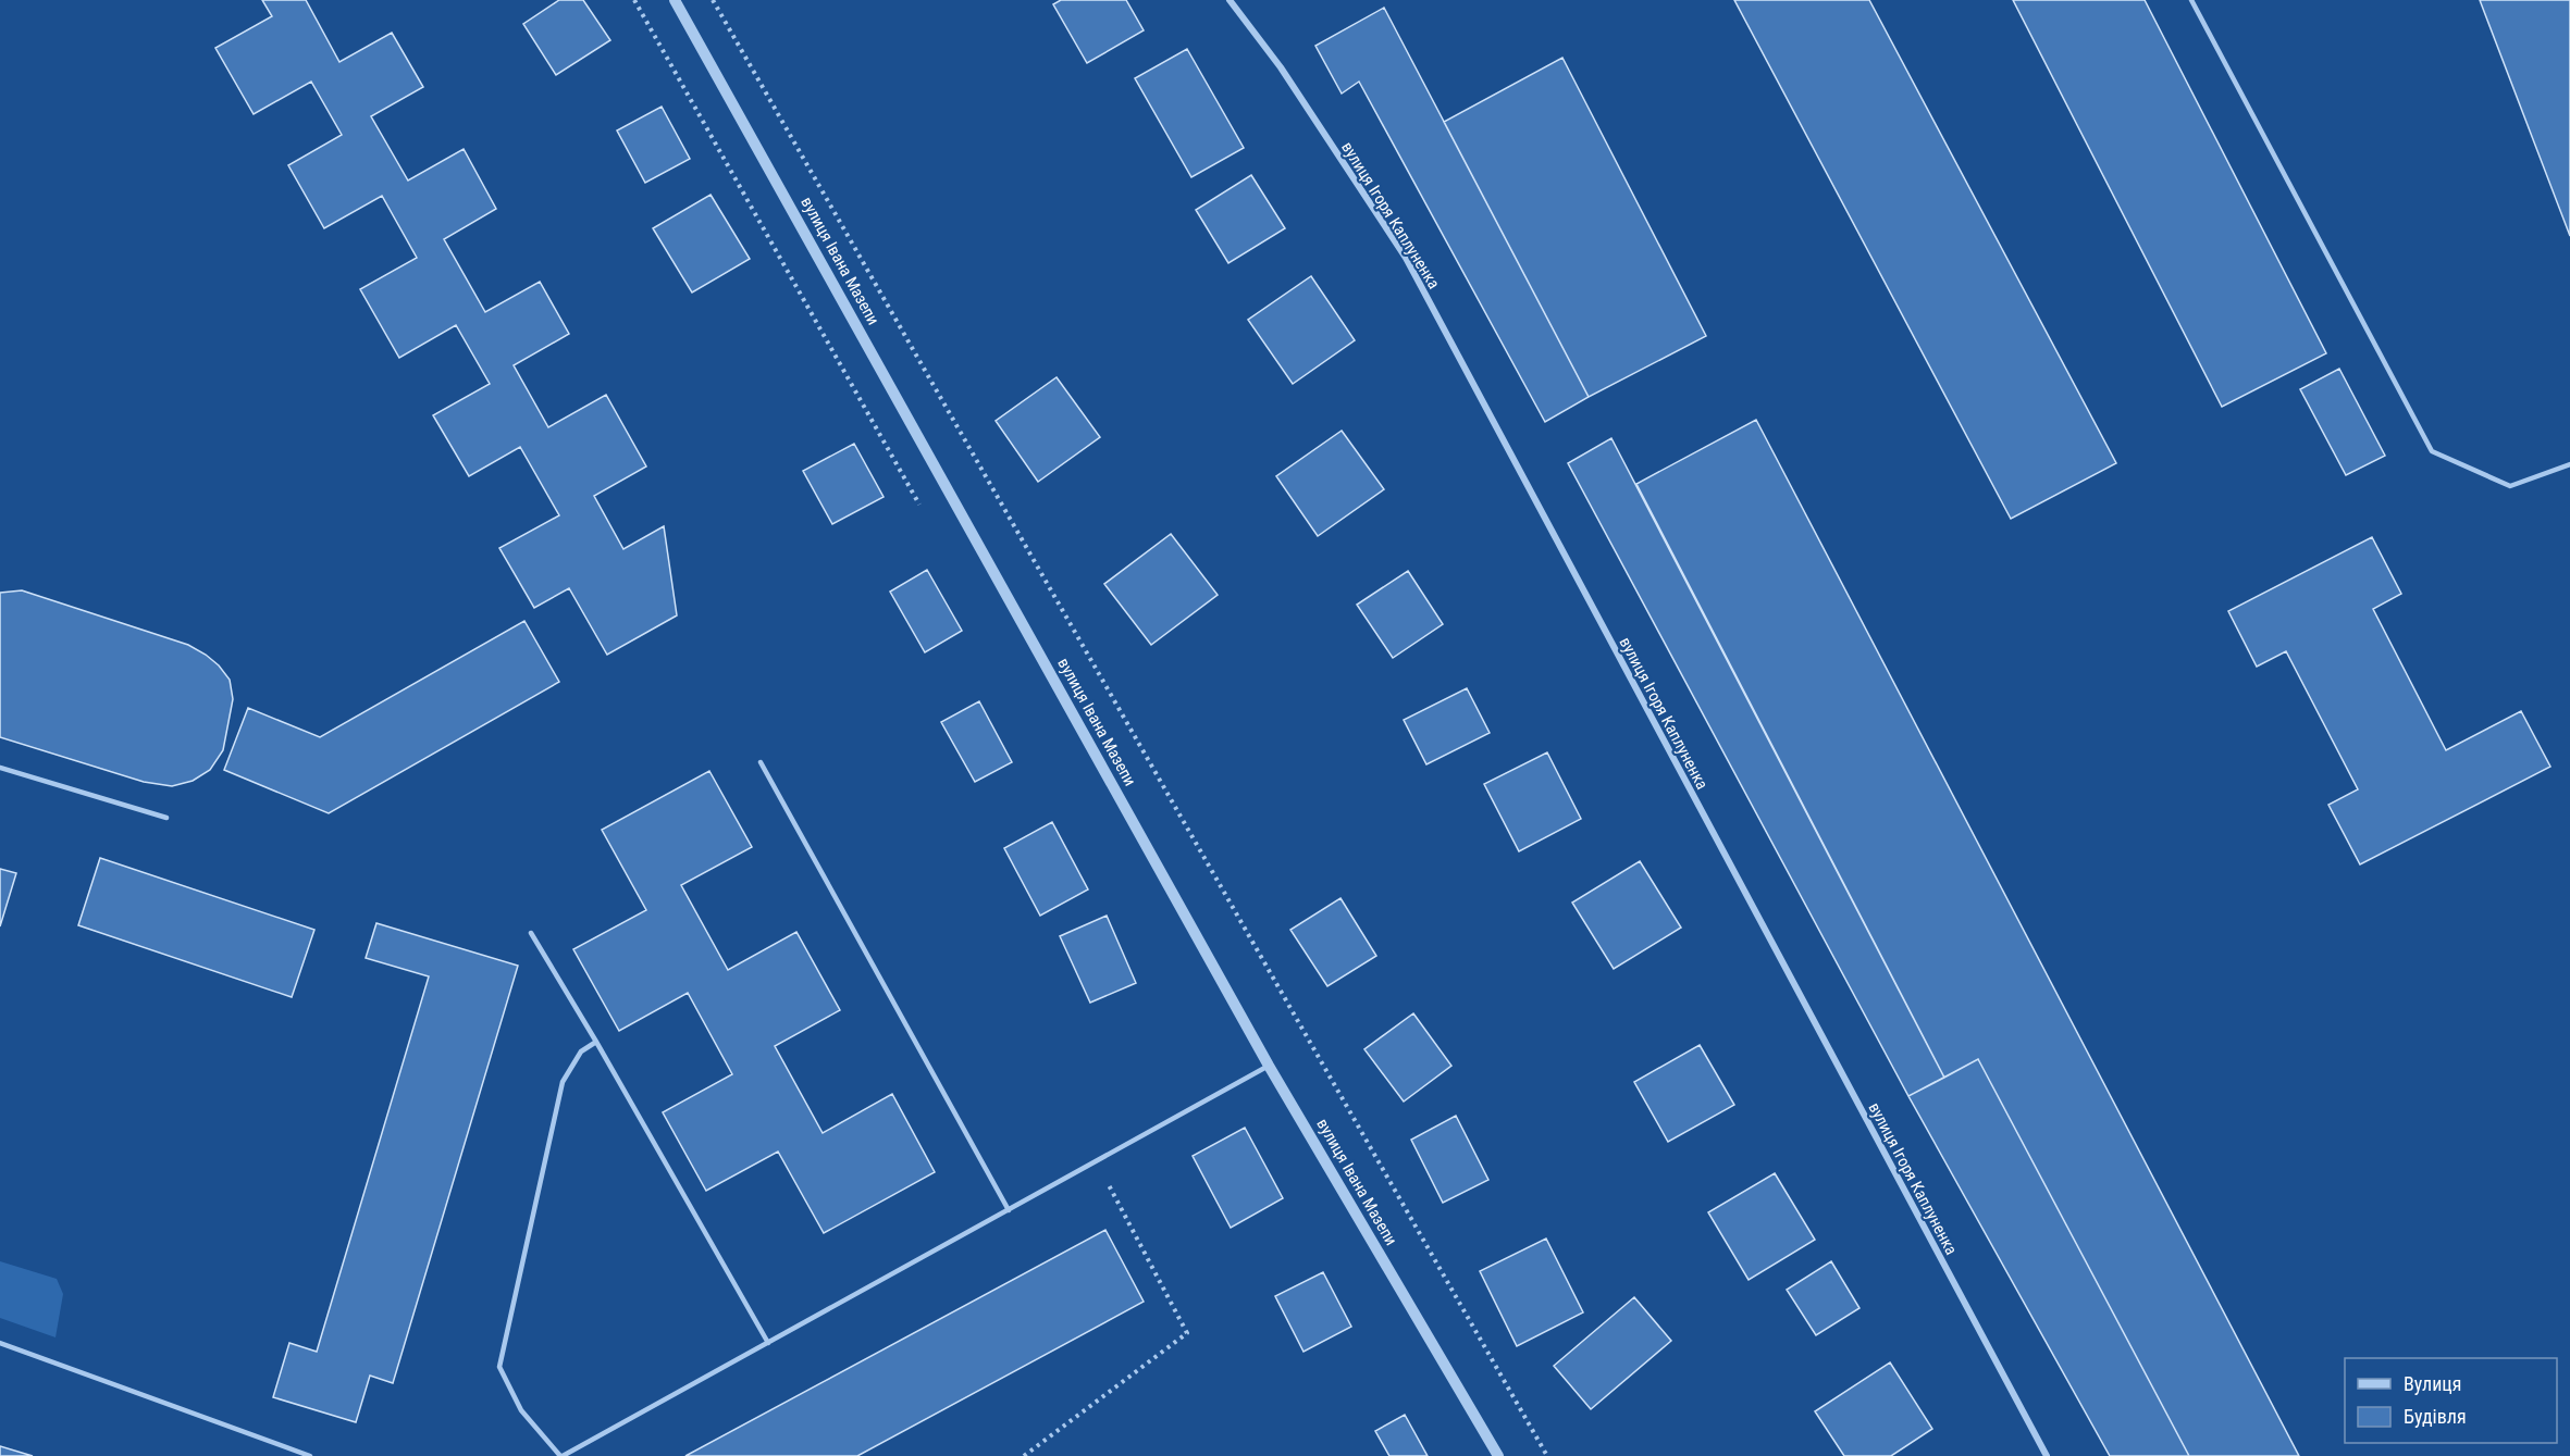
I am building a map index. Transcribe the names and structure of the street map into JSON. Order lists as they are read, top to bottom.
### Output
{
  "streets": {
    "street": ["вулиця Ігоря Каплуненка", "вулиця Івана Мазепи"]
  },
  "legend": ["Вулиця", "Будівля"]
}
